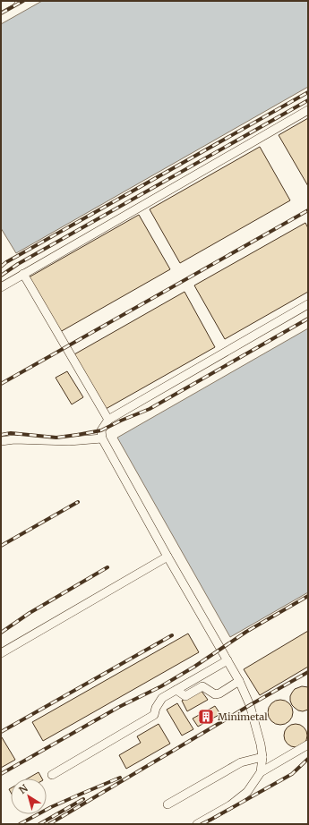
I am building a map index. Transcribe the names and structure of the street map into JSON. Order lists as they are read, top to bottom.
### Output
{
  "places": {
    "building": ["Minimetal"]
  },
  "north": "top left"
}
